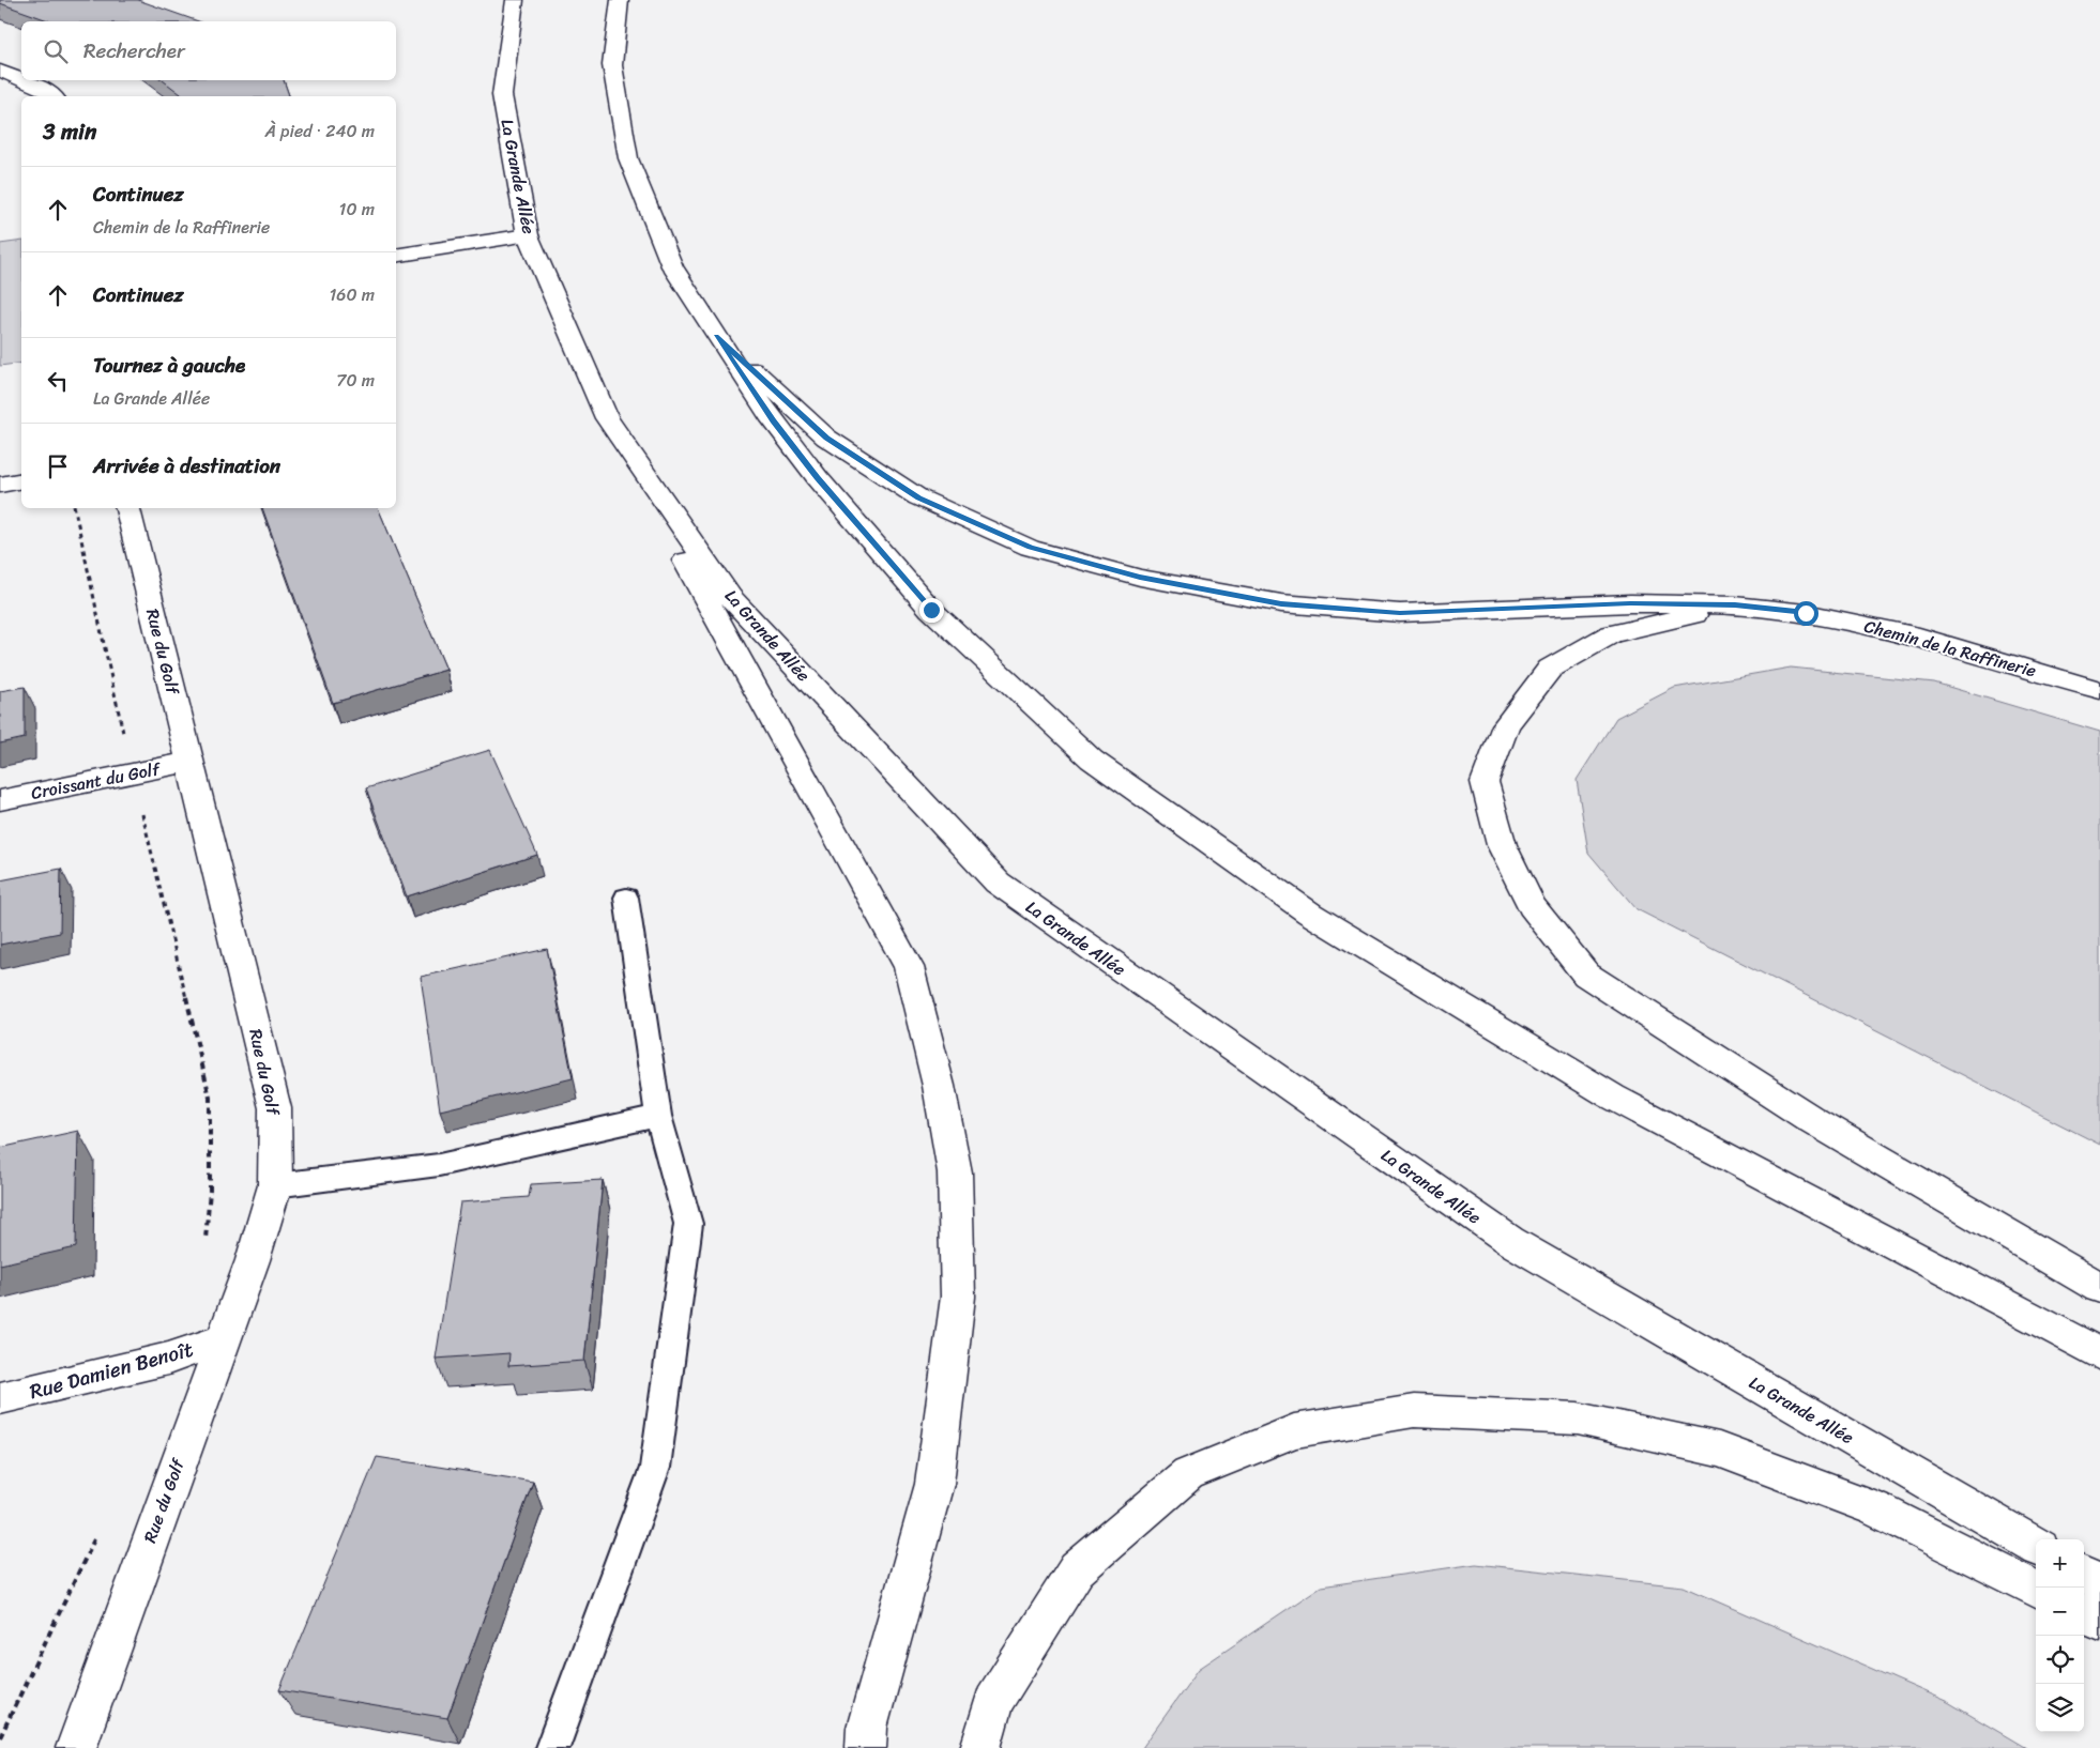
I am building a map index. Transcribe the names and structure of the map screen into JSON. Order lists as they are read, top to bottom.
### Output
{
  "streets": {
    "street": [
      "La Grande Allée",
      "Chemin de la Raffinerie",
      "Rue du Golf",
      "Croissant du Golf",
      "Rue Damien Benoît"
    ]
  },
  "crossings": [
    ["Rue du Golf", "Croissant du Golf"],
    ["Rue du Golf", "Rue Damien Benoît"]
  ],
  "page": {
    "search": "Rechercher",
    "heading": ["3 min", "À pied · 240 m"],
    "list": [
      ["Continuez", "Chemin de la Raffinerie", "10 m"],
      ["Continuez", "160 m"],
      ["Tournez à gauche", "La Grande Allée", "70 m"],
      "Arrivée à destination"
    ],
    "map_buttons": ["+", "−"]
  }
}
